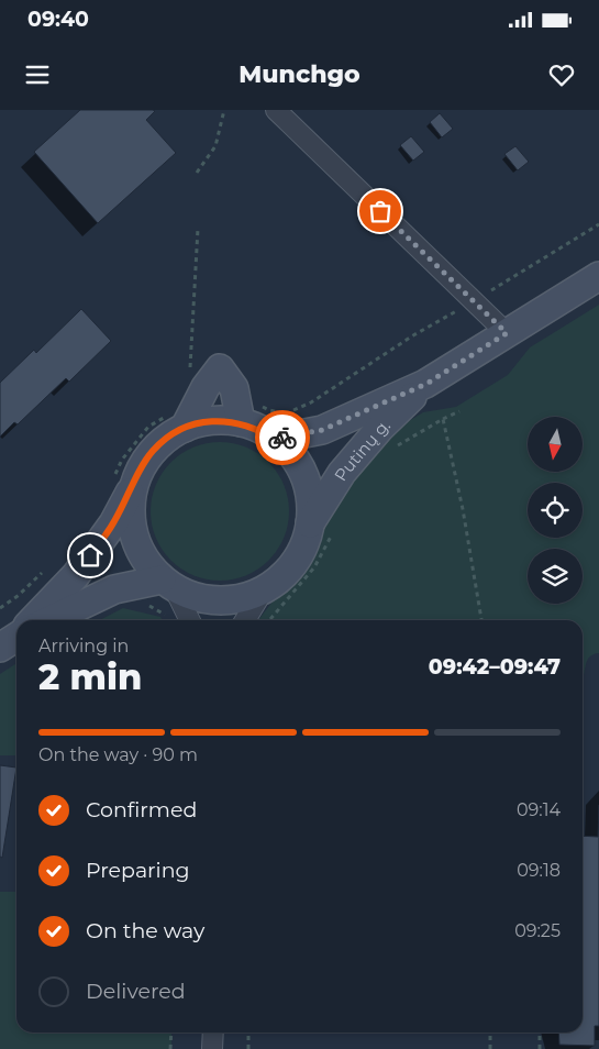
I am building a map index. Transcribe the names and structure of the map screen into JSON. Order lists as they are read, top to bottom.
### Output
{
  "streets": {
    "main road": ["Putinų g."]
  },
  "north": "bottom",
  "page": {
    "status": "09:40",
    "header": "Munchgo",
    "heading": ["2 min", "Arriving in", "09:42–09:47"],
    "bar": "On the way · 90 m",
    "list": [
      ["Confirmed", "09:14"],
      ["Preparing", "09:18"],
      ["On the way", "09:25"],
      "Delivered"
    ]
  }
}
